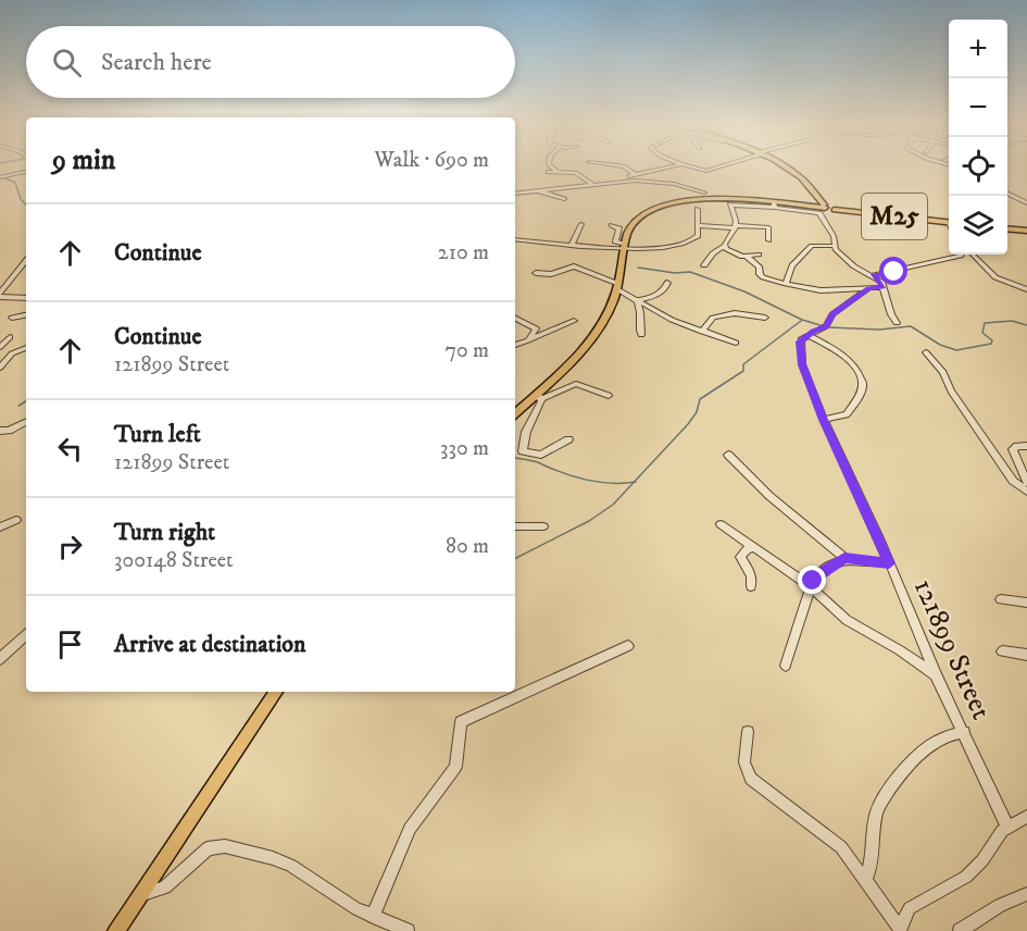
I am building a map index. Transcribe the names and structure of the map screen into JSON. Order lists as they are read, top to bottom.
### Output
{
  "streets": {
    "main road": ["M25"],
    "street": ["121899 Street"]
  },
  "page": {
    "map_buttons": ["+", "−"],
    "search": "Search here",
    "heading": ["9 min", "Walk · 690 m"],
    "list": [
      ["Continue", "210 m"],
      ["Continue", "121899 Street", "70 m"],
      ["Turn left", "121899 Street", "330 m"],
      ["Turn right", "300148 Street", "80 m"],
      "Arrive at destination"
    ]
  }
}
